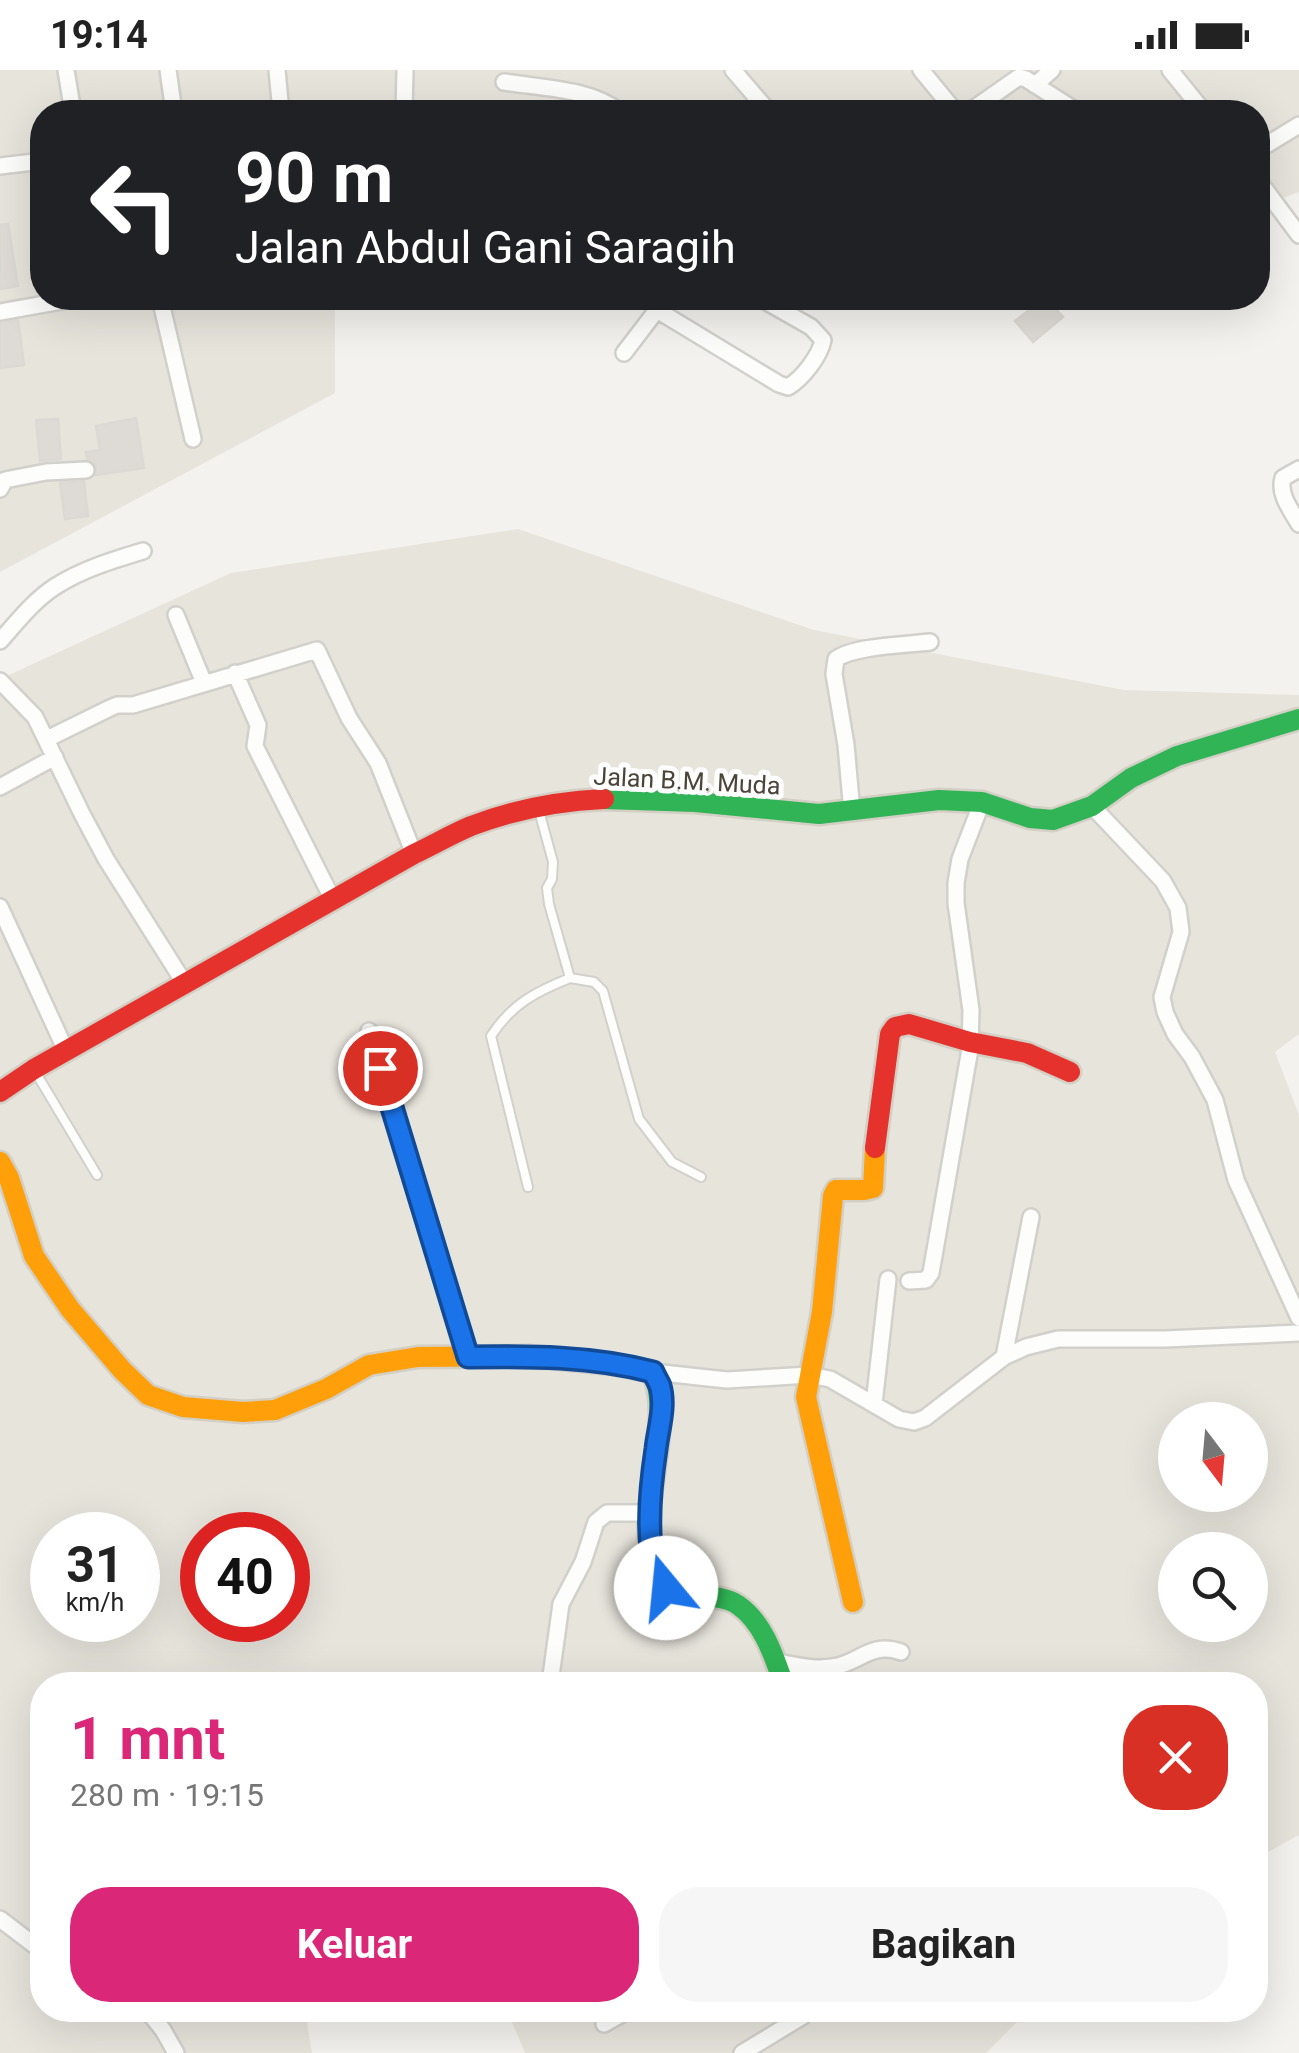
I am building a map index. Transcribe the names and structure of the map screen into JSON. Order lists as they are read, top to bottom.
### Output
{
  "streets": {
    "street": ["Jalan B.M. Muda"]
  },
  "north": "bottom",
  "page": {
    "status": "19:14",
    "turn": ["90 m", "Jalan Abdul Gani Saragih"],
    "speed": "31 km/h",
    "limit": "40",
    "heading": ["1 mnt", "280 m · 19:15"],
    "buttons": ["Keluar", "Bagikan"]
  }
}
